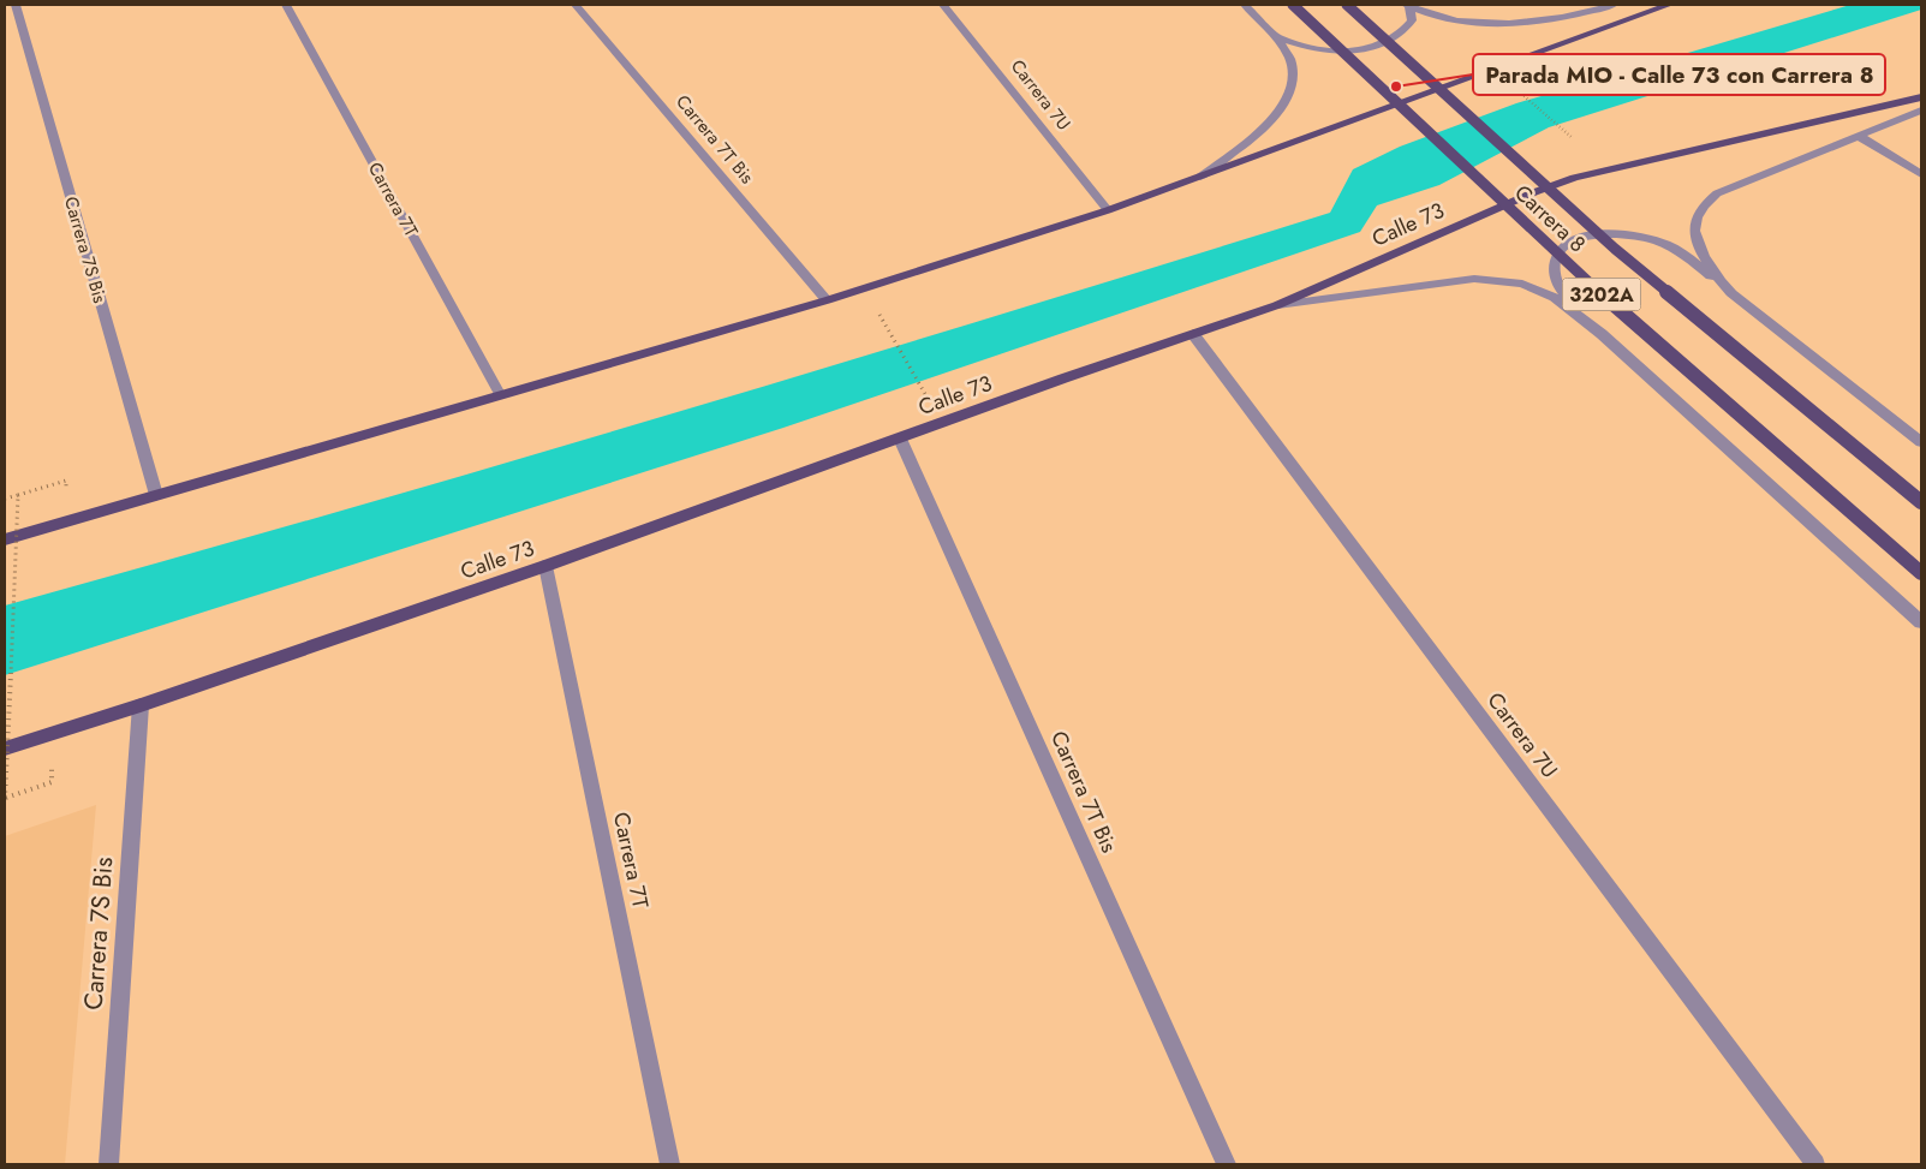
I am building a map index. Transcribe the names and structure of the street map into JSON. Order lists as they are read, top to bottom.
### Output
{
  "streets": {
    "main road": ["Carrera 8", "Calle 73", "3202A"],
    "street": [
      "Carrera 7U",
      "Carrera 7T Bis",
      "Carrera 7T",
      "Carrera 7S Bis"
    ]
  },
  "crossings": [
    ["Carrera 7U", "Calle 73"],
    ["Carrera 7T Bis", "Calle 73"],
    ["Carrera 7T", "Calle 73"],
    ["Calle 73", "Carrera 7S Bis"]
  ],
  "places": ["Parada MIO - Calle 73 con Carrera 8"]
}
